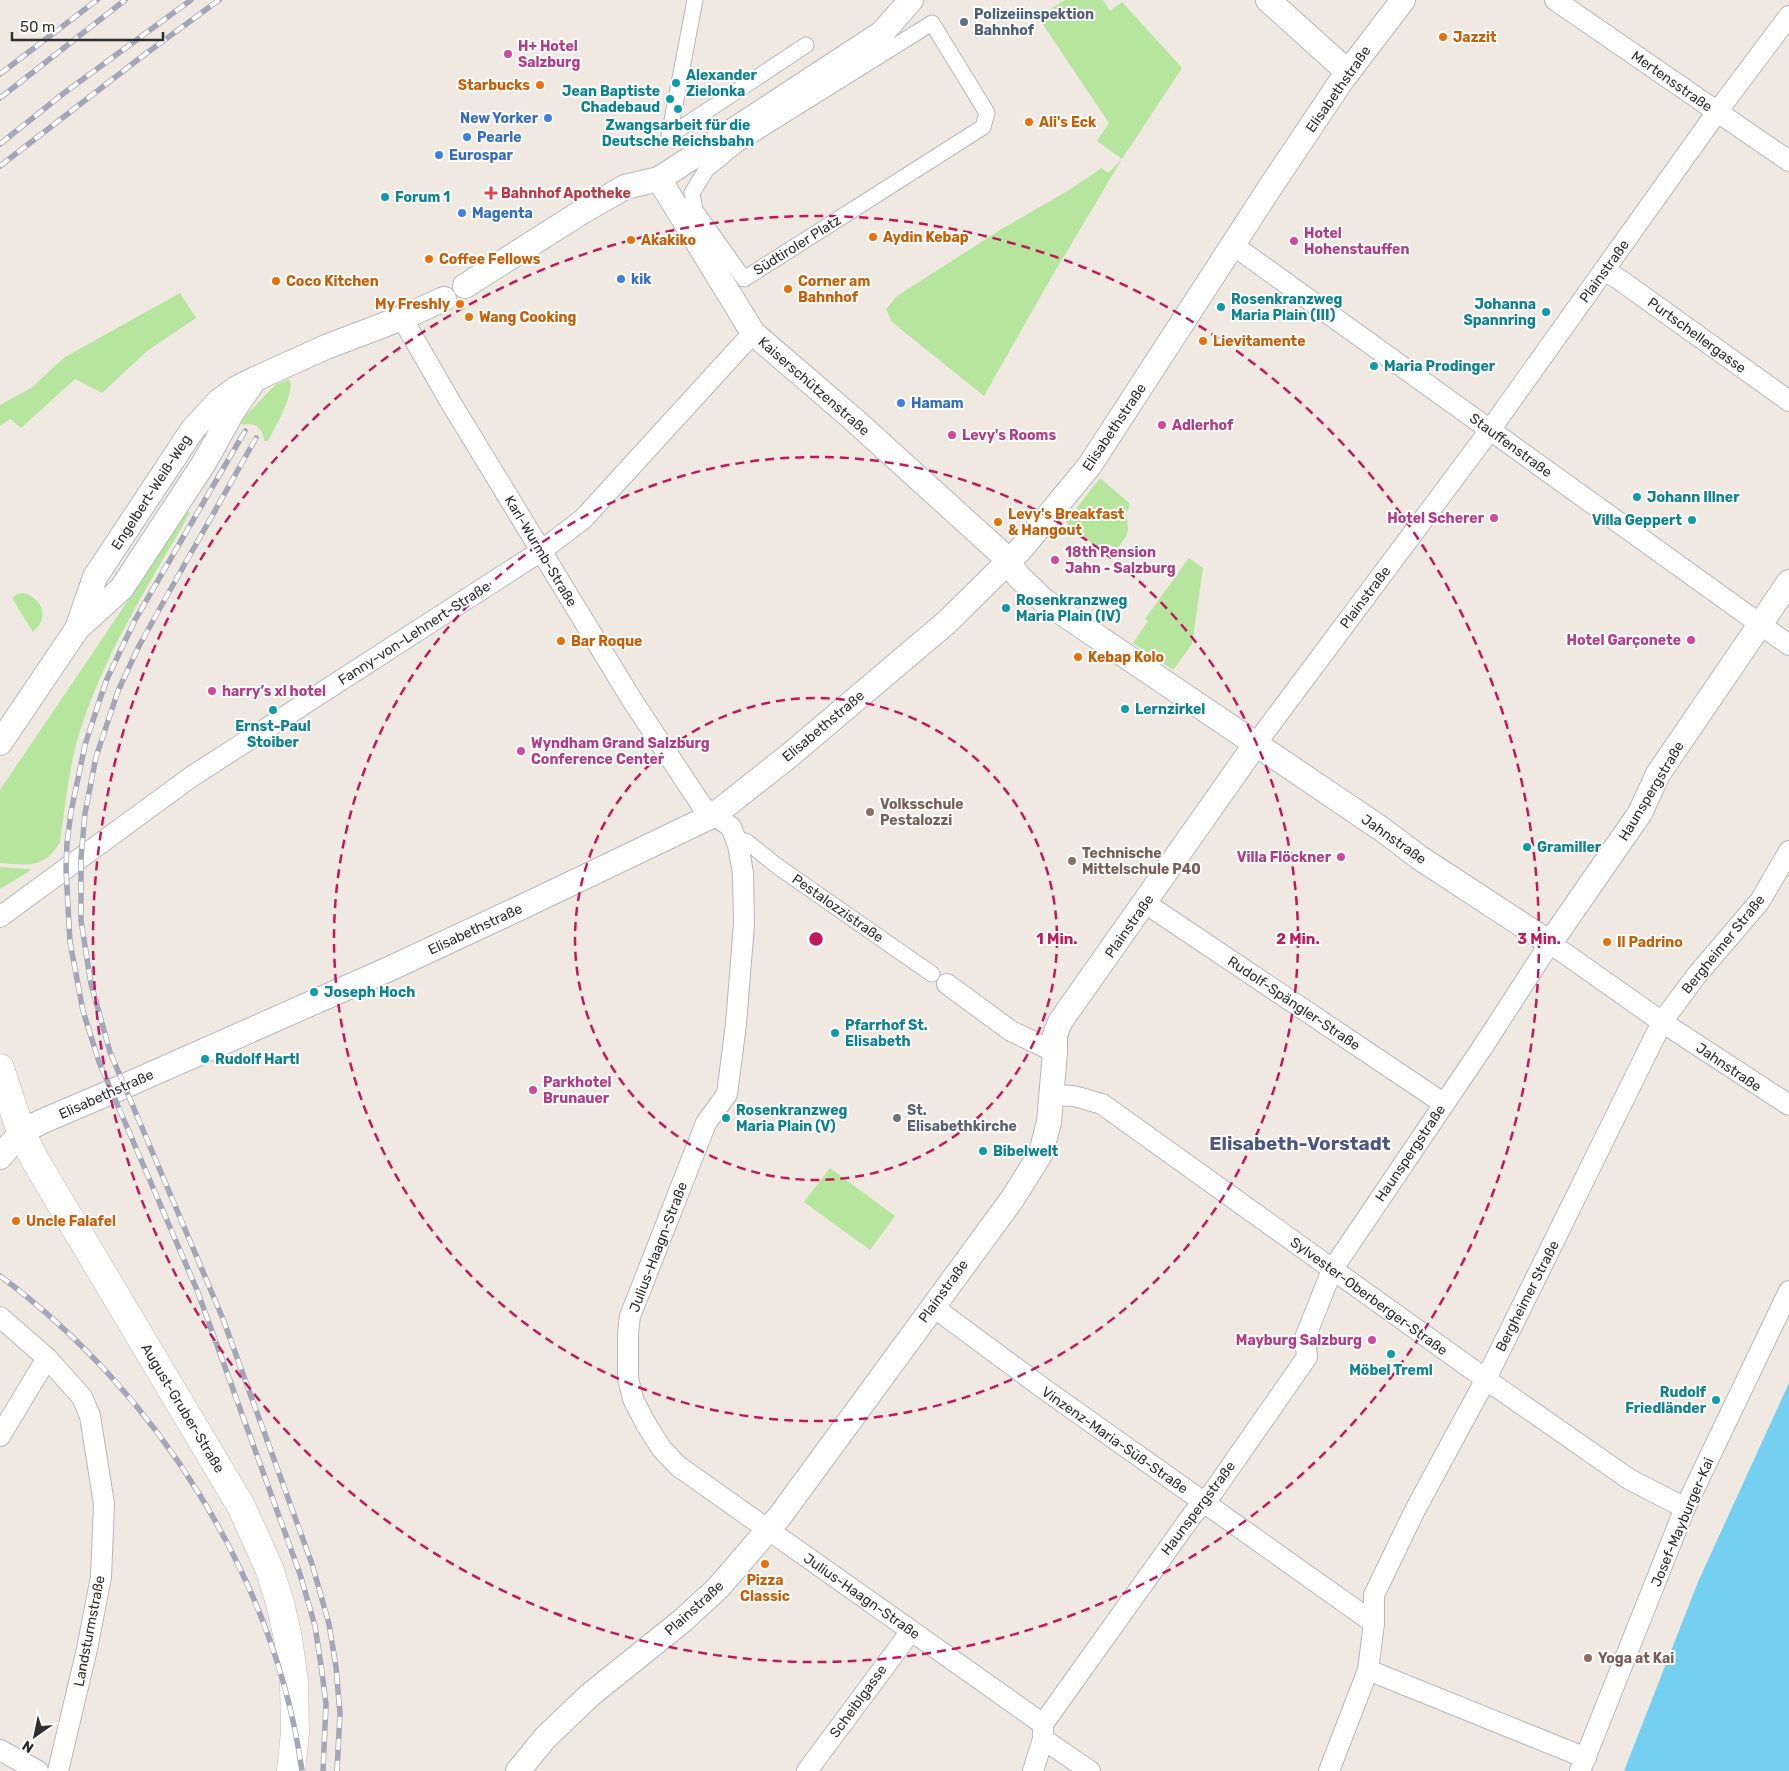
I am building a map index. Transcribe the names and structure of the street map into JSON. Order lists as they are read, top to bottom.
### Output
{
  "streets": {
    "main road": ["August-Gruber-Straße"],
    "street": [
      "Mertensstraße",
      "Elisabethstraße",
      "Südtiroler Platz",
      "Plainstraße",
      "Purtschellergasse",
      "Kaiserschützenstraße",
      "Stauffenstraße",
      "Engelbert-Weiß-Weg",
      "Karl-Wurmb-Straße",
      "Fanny-von-Lehnert-Straße",
      "Haunspergstraße",
      "Jahnstraße",
      "Pestalozzistraße",
      "Bergheimer Straße",
      "Rudolf-Spängler-Straße",
      "Julius-Haagn-Straße",
      "Sylvester-Oberberger-Straße",
      "Vinzenz-Maria-Süß-Straße",
      "Josef-Mayburger-Kai",
      "Landsturmstraße",
      "Scheiblgasse"
    ]
  },
  "crossings": [
    ["Mertensstraße", "Plainstraße"],
    ["Elisabethstraße", "Kaiserschützenstraße"],
    ["Elisabethstraße", "Stauffenstraße"],
    ["Elisabethstraße", "Karl-Wurmb-Straße"],
    ["Elisabethstraße", "Jahnstraße"],
    ["Elisabethstraße", "Julius-Haagn-Straße"],
    ["Elisabethstraße", "August-Gruber-Straße"],
    ["Plainstraße", "Purtschellergasse"],
    ["Plainstraße", "Stauffenstraße"],
    ["Plainstraße", "Jahnstraße"],
    ["Plainstraße", "Pestalozzistraße"],
    ["Plainstraße", "Rudolf-Spängler-Straße"],
    ["Plainstraße", "Julius-Haagn-Straße"],
    ["Plainstraße", "Sylvester-Oberberger-Straße"],
    ["Plainstraße", "Vinzenz-Maria-Süß-Straße"],
    ["Kaiserschützenstraße", "Fanny-von-Lehnert-Straße"],
    ["Kaiserschützenstraße", "Jahnstraße"],
    ["Stauffenstraße", "Haunspergstraße"],
    ["Engelbert-Weiß-Weg", "Karl-Wurmb-Straße"],
    ["Karl-Wurmb-Straße", "Fanny-von-Lehnert-Straße"],
    ["Karl-Wurmb-Straße", "Julius-Haagn-Straße"],
    ["Haunspergstraße", "Jahnstraße"],
    ["Haunspergstraße", "Rudolf-Spängler-Straße"],
    ["Haunspergstraße", "Julius-Haagn-Straße"],
    ["Haunspergstraße", "Sylvester-Oberberger-Straße"],
    ["Haunspergstraße", "Vinzenz-Maria-Süß-Straße"],
    ["Jahnstraße", "Bergheimer Straße"],
    ["Bergheimer Straße", "Sylvester-Oberberger-Straße"],
    ["Bergheimer Straße", "Vinzenz-Maria-Süß-Straße"],
    ["Bergheimer Straße", "Josef-Mayburger-Kai"],
    ["Julius-Haagn-Straße", "Scheiblgasse"],
    ["Sylvester-Oberberger-Straße", "Josef-Mayburger-Kai"]
  ],
  "districts": ["Elisabeth-Vorstadt"],
  "places": {
    "other": [
      "Polizeiinspektion Bahnhof",
      "Jazzit",
      "H+ Hotel Salzburg",
      "Alexander Zielonka",
      "Starbucks",
      "Jean Baptiste Chadebaud",
      "Zwangsarbeit für die Deutsche Reichsbahn",
      "New Yorker",
      "Ali's Eck",
      "Pearle",
      "Eurospar",
      "Forum 1",
      "Magenta",
      "Aydin Kebap",
      "Akakiko",
      "Hotel Hohenstauffen",
      "Coffee Fellows",
      "kik",
      "Coco Kitchen",
      "Corner am Bahnhof",
      "My Freshly",
      "Rosenkranzweg Maria Plain (III)",
      "Johanna Spannring",
      "Wang Cooking",
      "Lievitamente",
      "Maria Prodinger",
      "Hamam",
      "Adlerhof",
      "Levy's Rooms",
      "Johann Illner",
      "Hotel Scherer",
      "Villa Geppert",
      "Levy's Breakfast & Hangout",
      "18th Pension Jahn - Salzburg",
      "Rosenkranzweg Maria Plain (IV)",
      "Hotel Garçonete",
      "Bar Roque",
      "Kebap Kolo",
      "harry’s xl hotel",
      "Lernzirkel",
      "Ernst-Paul Stoiber",
      "Wyndham Grand Salzburg Conference Center",
      "Volksschule Pestalozzi",
      "Gramiller",
      "Villa Flöckner",
      "Technische Mittelschule P40",
      "Il Padrino",
      "Joseph Hoch",
      "Pfarrhof St. Elisabeth",
      "Rudolf Hartl",
      "Parkhotel Brunauer",
      "Rosenkranzweg Maria Plain (V)",
      "St. Elisabethkirche",
      "Bibelwelt",
      "Uncle Falafel",
      "Mayburg Salzburg",
      "Möbel Treml",
      "Rudolf Friedländer",
      "Pizza Classic",
      "Yoga at Kai"
    ],
    "health": ["Bahnhof Apotheke"]
  },
  "scale_bar": "50 m",
  "north": "bottom left",
  "rings": ["1 Min.", "2 Min.", "3 Min."]
}
